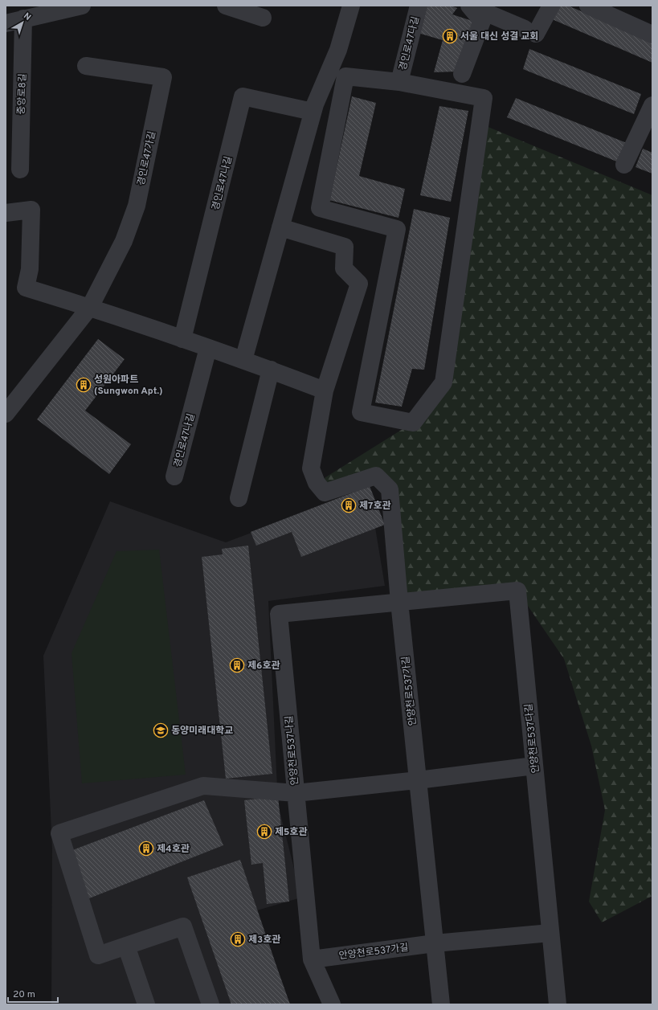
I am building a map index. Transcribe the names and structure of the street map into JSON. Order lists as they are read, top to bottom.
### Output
{
  "streets": {
    "street": [
      "경인로47다길",
      "중앙로8길",
      "경인로47가길",
      "경인로47나길",
      "안양천로537가길",
      "안양천로537다길",
      "안양천로537나길"
    ]
  },
  "crossings": [
    ["안양천로537가길", "안양천로537다길"],
    ["안양천로537가길", "안양천로537나길"],
    ["안양천로537다길", "안양천로537나길"]
  ],
  "places": {
    "building": [
      "서울 대신 성결 교회",
      "성원아파트 (Sungwon Apt.)",
      "제7호관",
      "제6호관",
      "제5호관",
      "제4호관",
      "제3호관"
    ],
    "school or university": ["동양미래대학교"]
  },
  "scale_bar": "20 m",
  "north": "top right"
}
